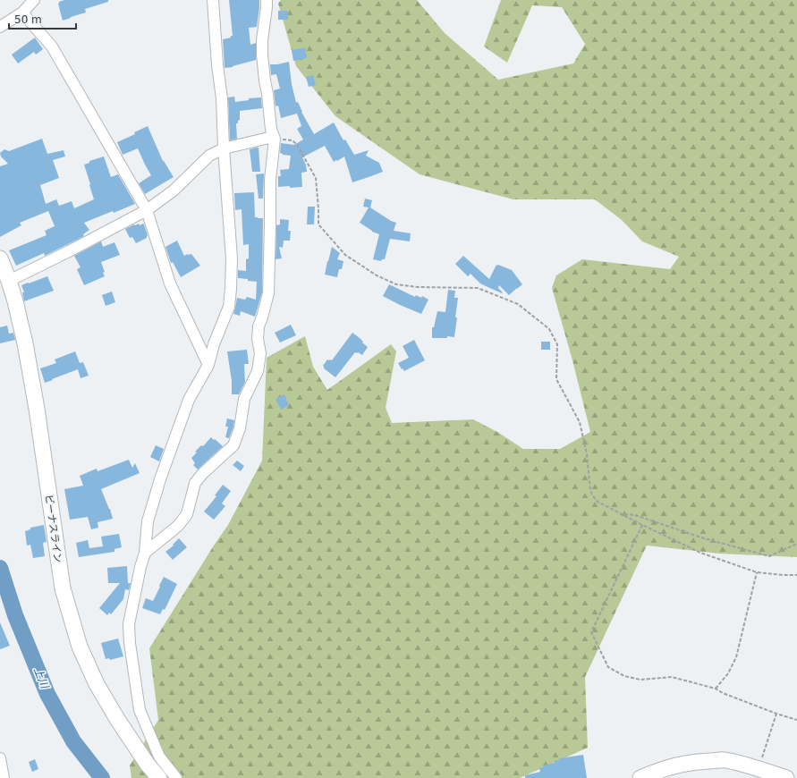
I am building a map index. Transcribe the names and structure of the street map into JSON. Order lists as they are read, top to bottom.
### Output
{
  "streets": {
    "main road": ["ビーナスライン"]
  },
  "water": ["上川"],
  "scale_bar": "50 m"
}
